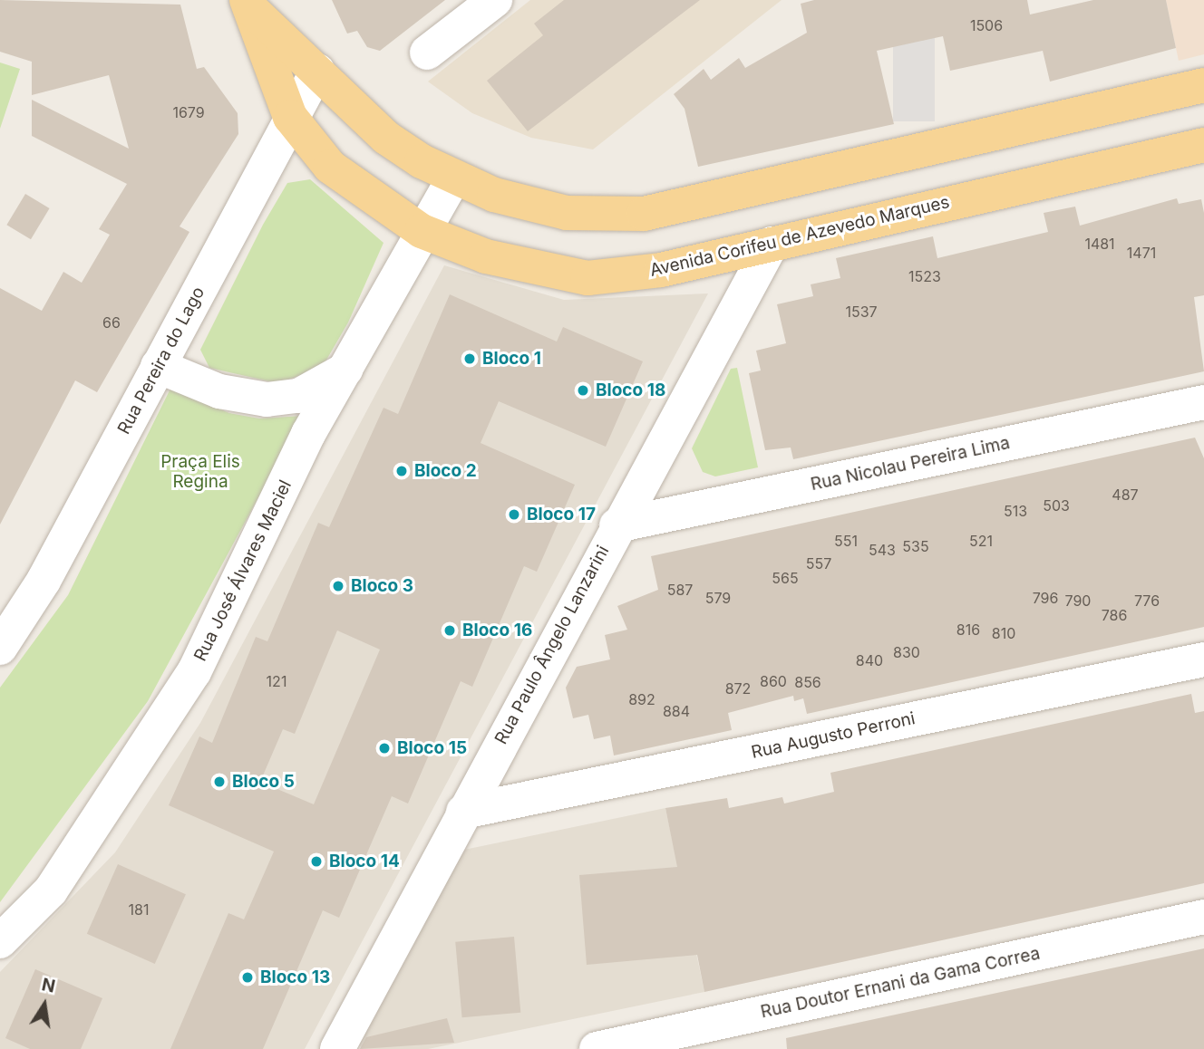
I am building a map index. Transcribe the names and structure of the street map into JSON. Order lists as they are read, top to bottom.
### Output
{
  "streets": {
    "main road": ["Avenida Corifeu de Azevedo Marques"],
    "street": [
      "Rua Pereira do Lago",
      "Rua Nicolau Pereira Lima",
      "Rua José Álvares Maciel",
      "Rua Paulo Ângelo Lanzarini",
      "Rua Augusto Perroni",
      "Rua Doutor Ernani da Gama Correa"
    ]
  },
  "crossings": [
    ["Avenida Corifeu de Azevedo Marques", "Rua Pereira do Lago"],
    ["Avenida Corifeu de Azevedo Marques", "Rua José Álvares Maciel"],
    ["Avenida Corifeu de Azevedo Marques", "Rua Paulo Ângelo Lanzarini"],
    ["Rua Nicolau Pereira Lima", "Rua Paulo Ângelo Lanzarini"],
    ["Rua Paulo Ângelo Lanzarini", "Rua Augusto Perroni"]
  ],
  "parks": ["Praça Elis Regina"],
  "places": [
    "Bloco 1",
    "Bloco 18",
    "Bloco 2",
    "Bloco 17",
    "Bloco 3",
    "Bloco 16",
    "Bloco 15",
    "Bloco 5",
    "Bloco 14",
    "Bloco 13"
  ],
  "house_numbers": [
    "1506",
    "1679",
    "1481",
    "1471",
    "1523",
    "1537",
    "66",
    "487",
    "503",
    "513",
    "551",
    "521",
    "535",
    "543",
    "557",
    "565",
    "587",
    "579",
    "796",
    "790",
    "776",
    "786",
    "816",
    "810",
    "830",
    "840",
    "121",
    "860",
    "856",
    "872",
    "892",
    "884",
    "181"
  ],
  "north": "top"
}
